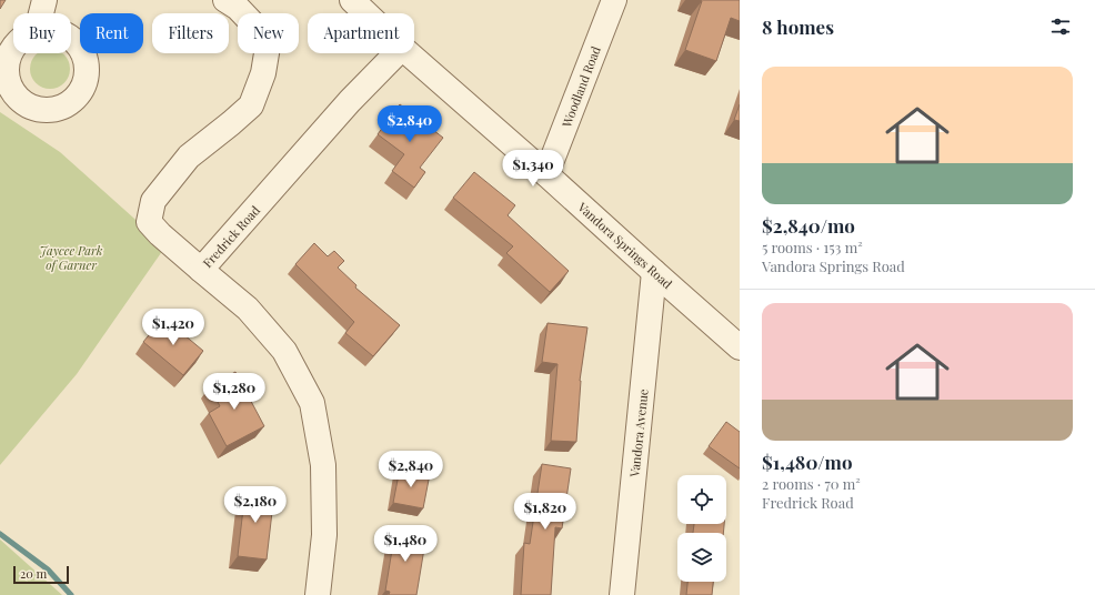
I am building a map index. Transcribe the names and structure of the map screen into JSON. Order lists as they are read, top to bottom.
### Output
{
  "streets": {
    "street": [
      "Woodland Road",
      "Fredrick Road",
      "Vandora Springs Road",
      "Vandora Avenue"
    ]
  },
  "crossings": [
    ["Woodland Road", "Vandora Springs Road"],
    ["Vandora Springs Road", "Vandora Avenue"]
  ],
  "parks": ["Jaycee Park of Garner"],
  "scale_bar": "20 m",
  "page": {
    "heading": "8 homes",
    "chip": [
      "Buy",
      "Rent",
      "Filters",
      "New",
      "Apartment"
    ],
    "list": [
      {
        "name": "$2,840/mo",
        "note": "5 rooms · 153 m² · Vandora Springs Road"
      },
      {
        "name": "$1,480/mo",
        "note": "2 rooms · 70 m² · Fredrick Road"
      }
    ],
    "price": [
      "$2,840",
      "$1,340",
      "$1,420",
      "$1,280",
      "$2,840",
      "$2,180",
      "$1,820",
      "$1,480"
    ],
    "scale": "20 m"
  }
}
